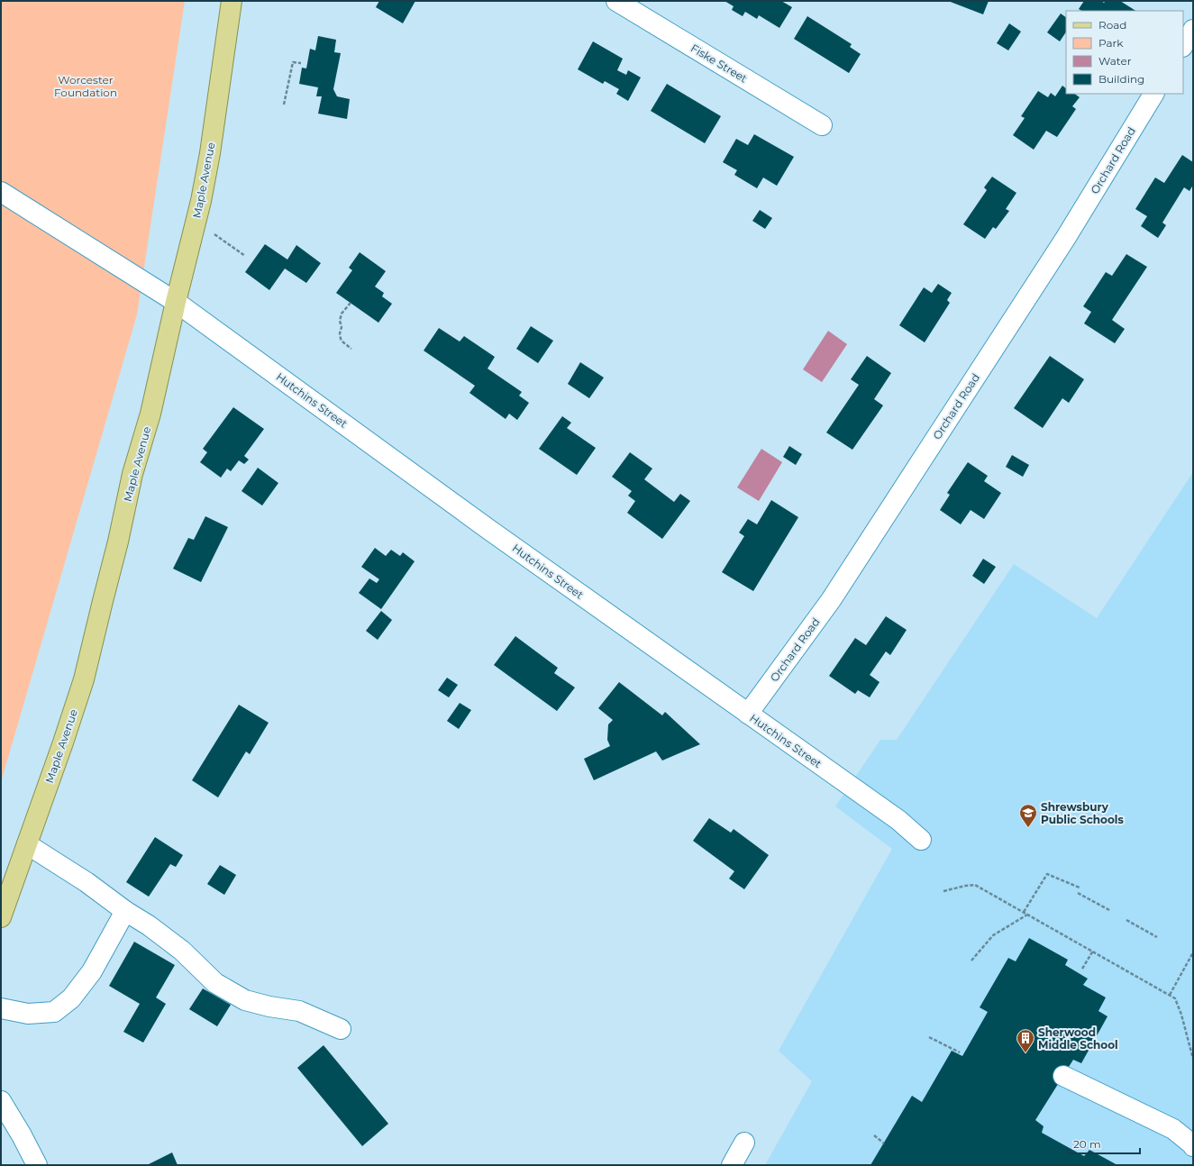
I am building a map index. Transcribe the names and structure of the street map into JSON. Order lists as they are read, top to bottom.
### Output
{
  "streets": {
    "main road": ["Maple Avenue"],
    "street": ["Fiske Street", "Orchard Road", "Hutchins Street"]
  },
  "crossings": [
    ["Orchard Road", "Hutchins Street"],
    ["Maple Avenue", "Hutchins Street"]
  ],
  "parks": ["Worcester Foundation"],
  "places": {
    "school or university": ["Shrewsbury Public Schools"],
    "building": ["Sherwood Middle School"]
  },
  "legend": [
    "Road",
    "Park",
    "Water",
    "Building"
  ],
  "scale_bar": "20 m"
}
